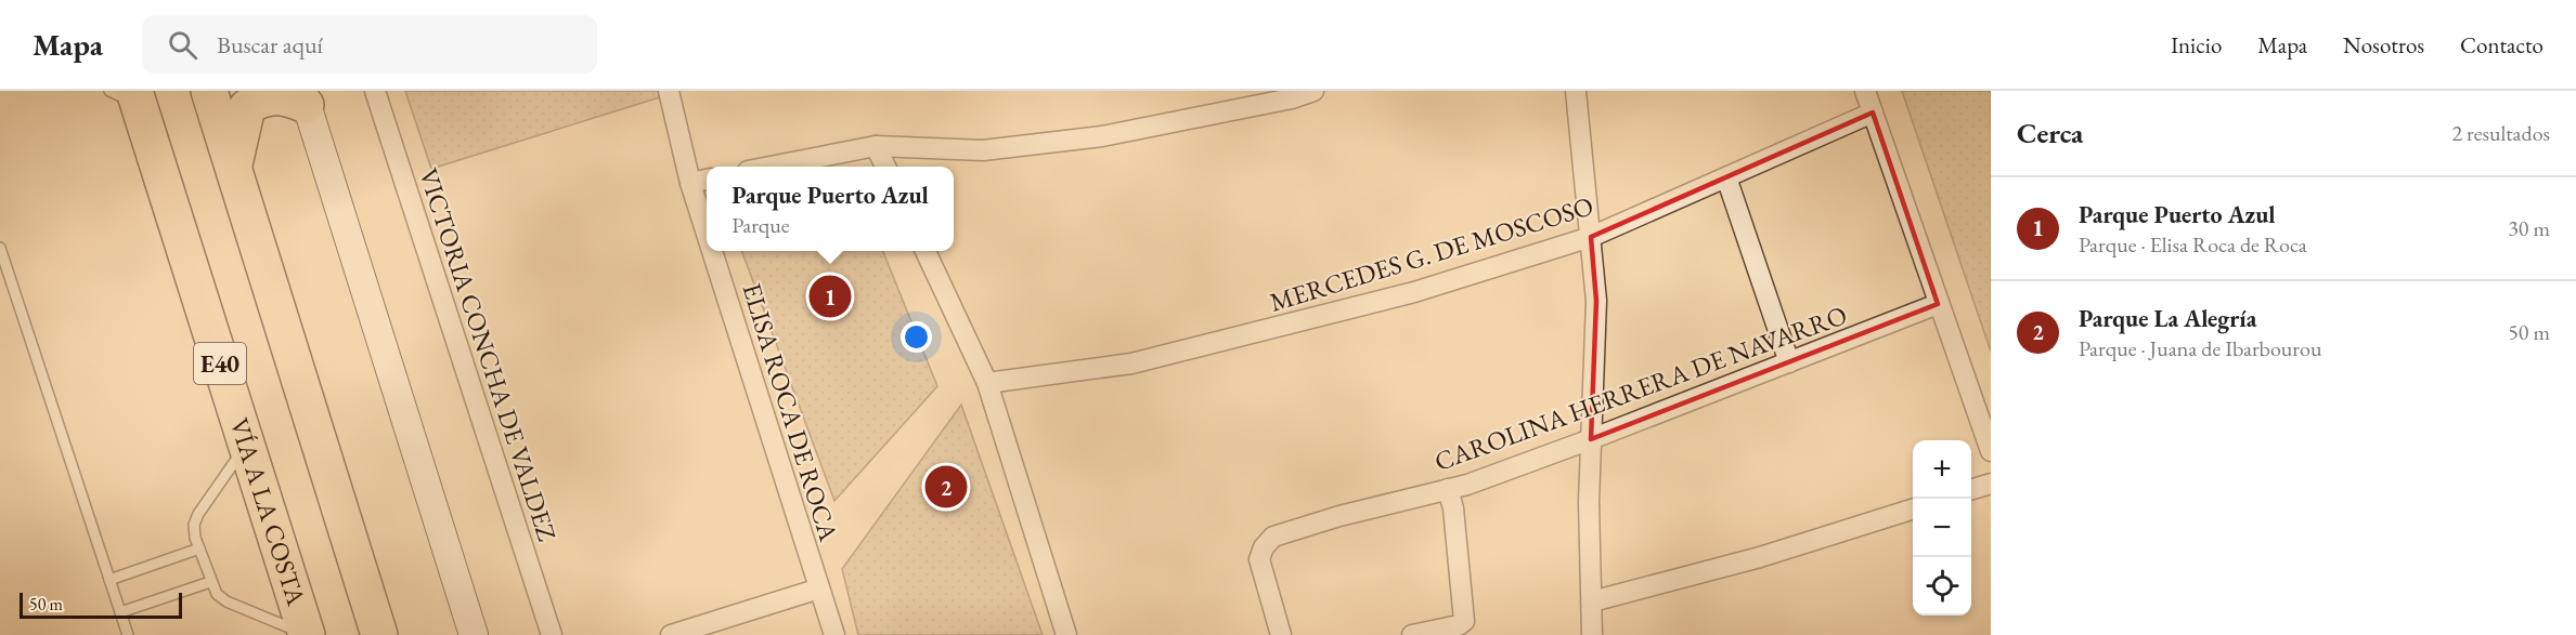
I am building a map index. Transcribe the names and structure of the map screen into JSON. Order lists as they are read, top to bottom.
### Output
{
  "streets": {
    "highway": ["E40", "VÍA A LA COSTA"],
    "street": [
      "MERCEDES G. DE MOSCOSO",
      "VICTORIA CONCHA DE VALDEZ",
      "CAROLINA HERRERA DE NAVARRO",
      "ELISA ROCA DE ROCA"
    ]
  },
  "scale_bar": "50 m",
  "page": {
    "header": "Mapa",
    "search": "Buscar aquí",
    "nav": [
      "Inicio",
      "Mapa",
      "Nosotros",
      "Contacto"
    ],
    "heading": ["Cerca", "2 resultados"],
    "popup": ["Parque Puerto Azul", "Parque"],
    "list": [
      {
        "mark": "1",
        "name": "Parque Puerto Azul",
        "note": "Parque · Elisa Roca de Roca",
        "value": "30 m"
      },
      {
        "mark": "2",
        "name": "Parque La Alegría",
        "note": "Parque · Juana de Ibarbourou",
        "value": "50 m"
      }
    ],
    "pins": ["1", "2"],
    "map_buttons": ["+", "−"],
    "scale": "50 m"
  }
}
